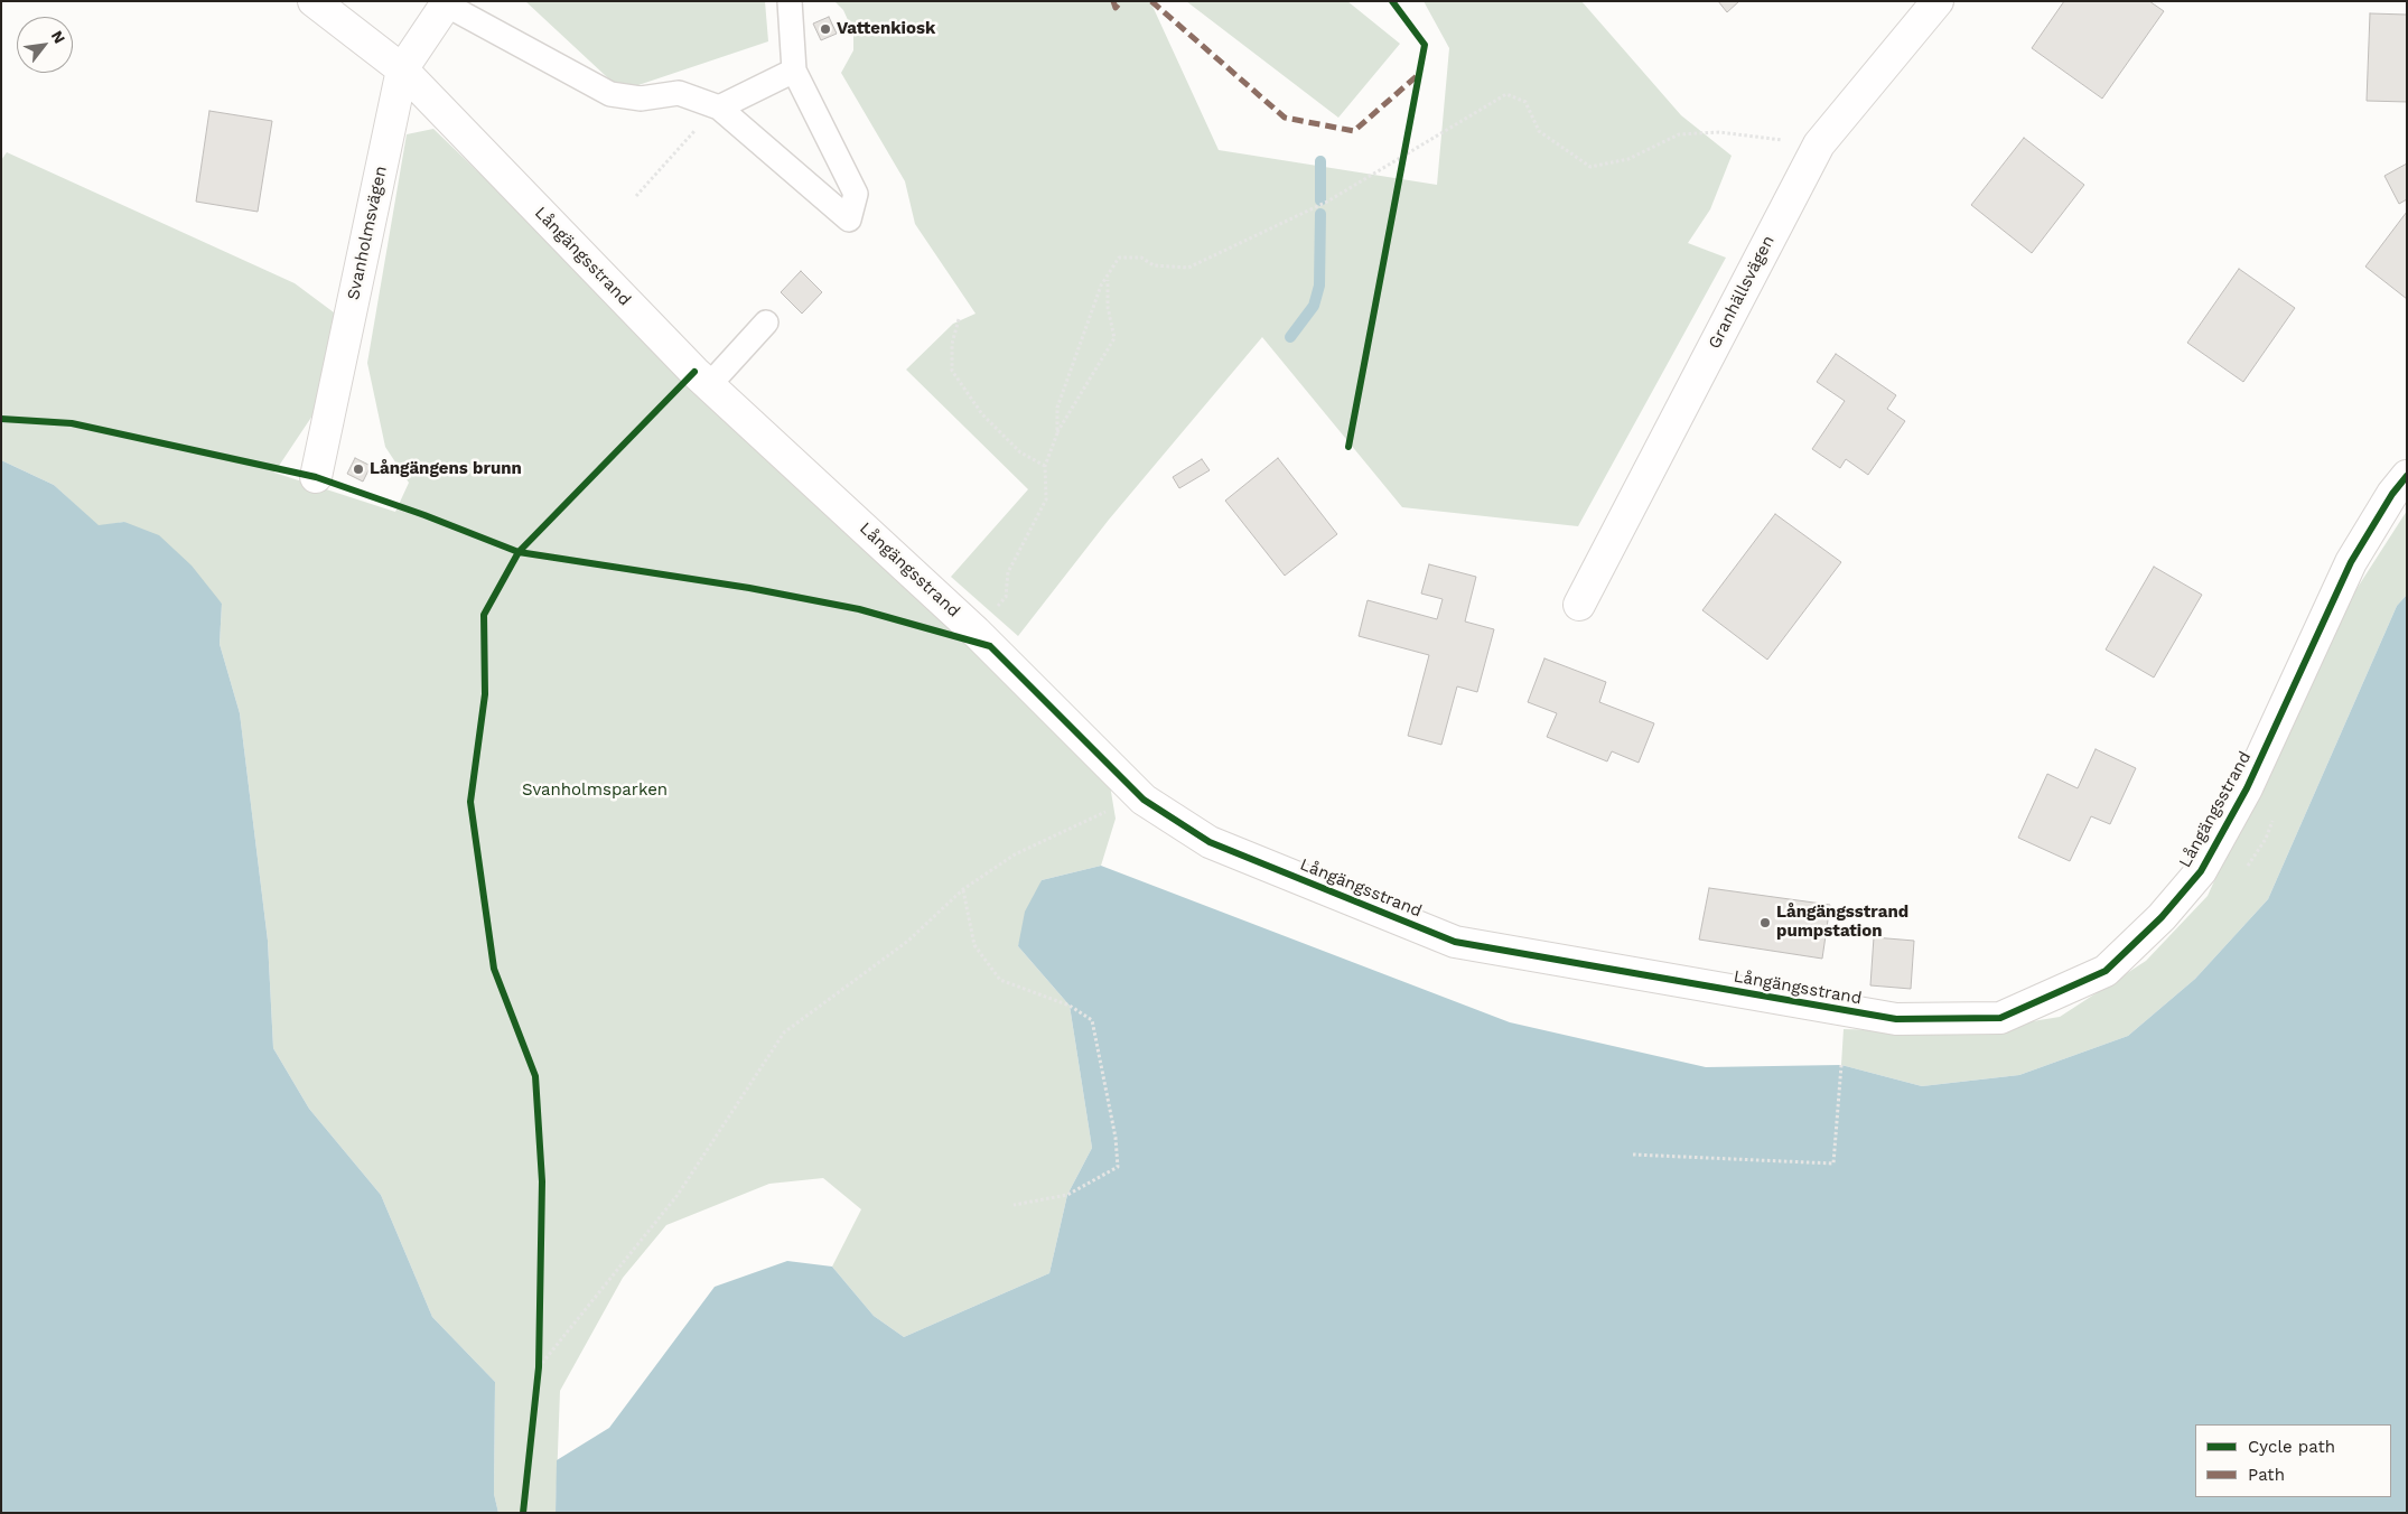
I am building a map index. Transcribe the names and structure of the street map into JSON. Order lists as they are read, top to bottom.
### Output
{
  "streets": {
    "street": ["Svanholmsvägen", "Långängsstrand", "Granhällsvägen"]
  },
  "crossings": [
    ["Svanholmsvägen", "Långängsstrand"]
  ],
  "parks": ["Svanholmsparken"],
  "places": ["Vattenkiosk", "Långängens brunn", "Långängsstrand pumpstation"],
  "legend": ["Cycle path", "Path"],
  "north": "top right"
}
